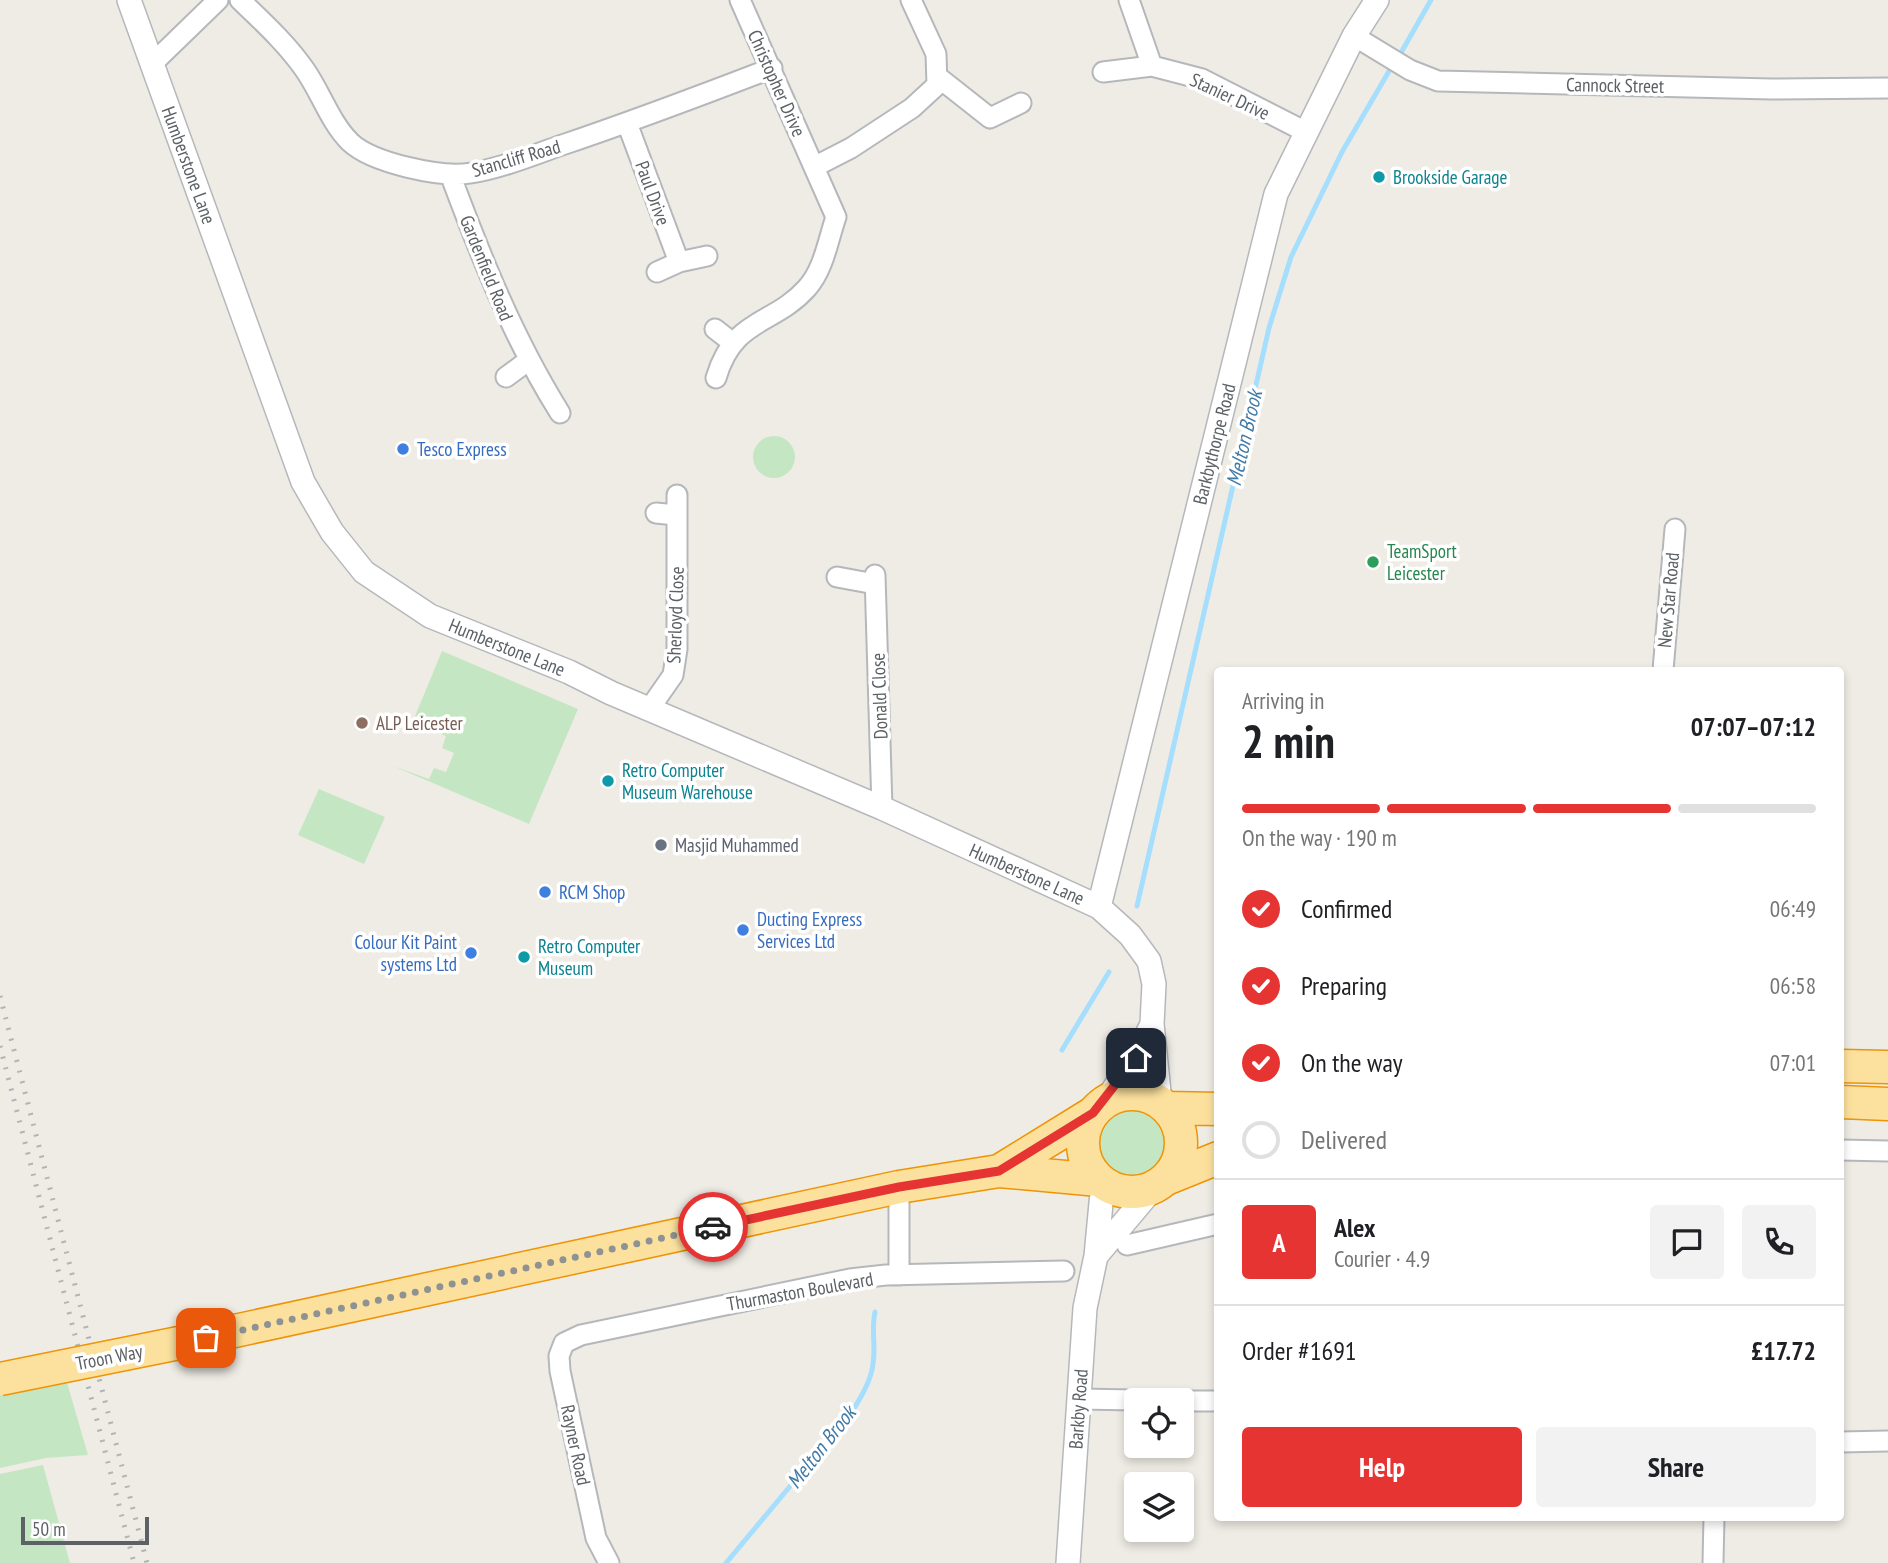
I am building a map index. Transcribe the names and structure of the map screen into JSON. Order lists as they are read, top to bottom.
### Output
{
  "streets": {
    "highway": ["Troon Way"],
    "street": [
      "Christopher Drive",
      "Cannock Street",
      "Stanier Drive",
      "Stancliff Road",
      "Humberstone Lane",
      "Paul Drive",
      "Gardenfield Road",
      "Barkbythorpe Road",
      "New Star Road",
      "Sherloyd Close",
      "Donald Close",
      "Thurmaston Boulevard",
      "Barkby Road",
      "Rayner Road"
    ]
  },
  "crossings": [
    ["Christopher Drive", "Stancliff Road"],
    ["Cannock Street", "Barkbythorpe Road"],
    ["Stanier Drive", "Barkbythorpe Road"],
    ["Stancliff Road", "Paul Drive"],
    ["Stancliff Road", "Gardenfield Road"],
    ["Humberstone Lane", "Barkbythorpe Road"],
    ["Humberstone Lane", "Sherloyd Close"],
    ["Humberstone Lane", "Donald Close"],
    ["Humberstone Lane", "Troon Way"],
    ["Humberstone Lane", "Barkby Road"],
    ["Thurmaston Boulevard", "Rayner Road"],
    ["Troon Way", "Barkby Road"]
  ],
  "water": ["Melton Brook"],
  "places": [
    "Brookside Garage",
    "Tesco Express",
    "TeamSport Leicester",
    "ALP Leicester",
    "Retro Computer Museum Warehouse",
    "Masjid Muhammed",
    "RCM Shop",
    "Ducting Express Services Ltd",
    "Colour Kit Paint systems Ltd",
    "Retro Computer Museum"
  ],
  "scale_bar": "50 m",
  "page": {
    "heading": ["2 min", "Arriving in", "07:07–07:12"],
    "panel": [
      "Alex",
      "Courier · 4.9",
      "Order #1691",
      "£17.72"
    ],
    "bar": "On the way · 190 m",
    "list": [
      ["Confirmed", "06:49"],
      ["Preparing", "06:58"],
      ["On the way", "07:01"],
      "Delivered"
    ],
    "round": "A",
    "buttons": ["Help", "Share"],
    "scale": "50 m"
  }
}
